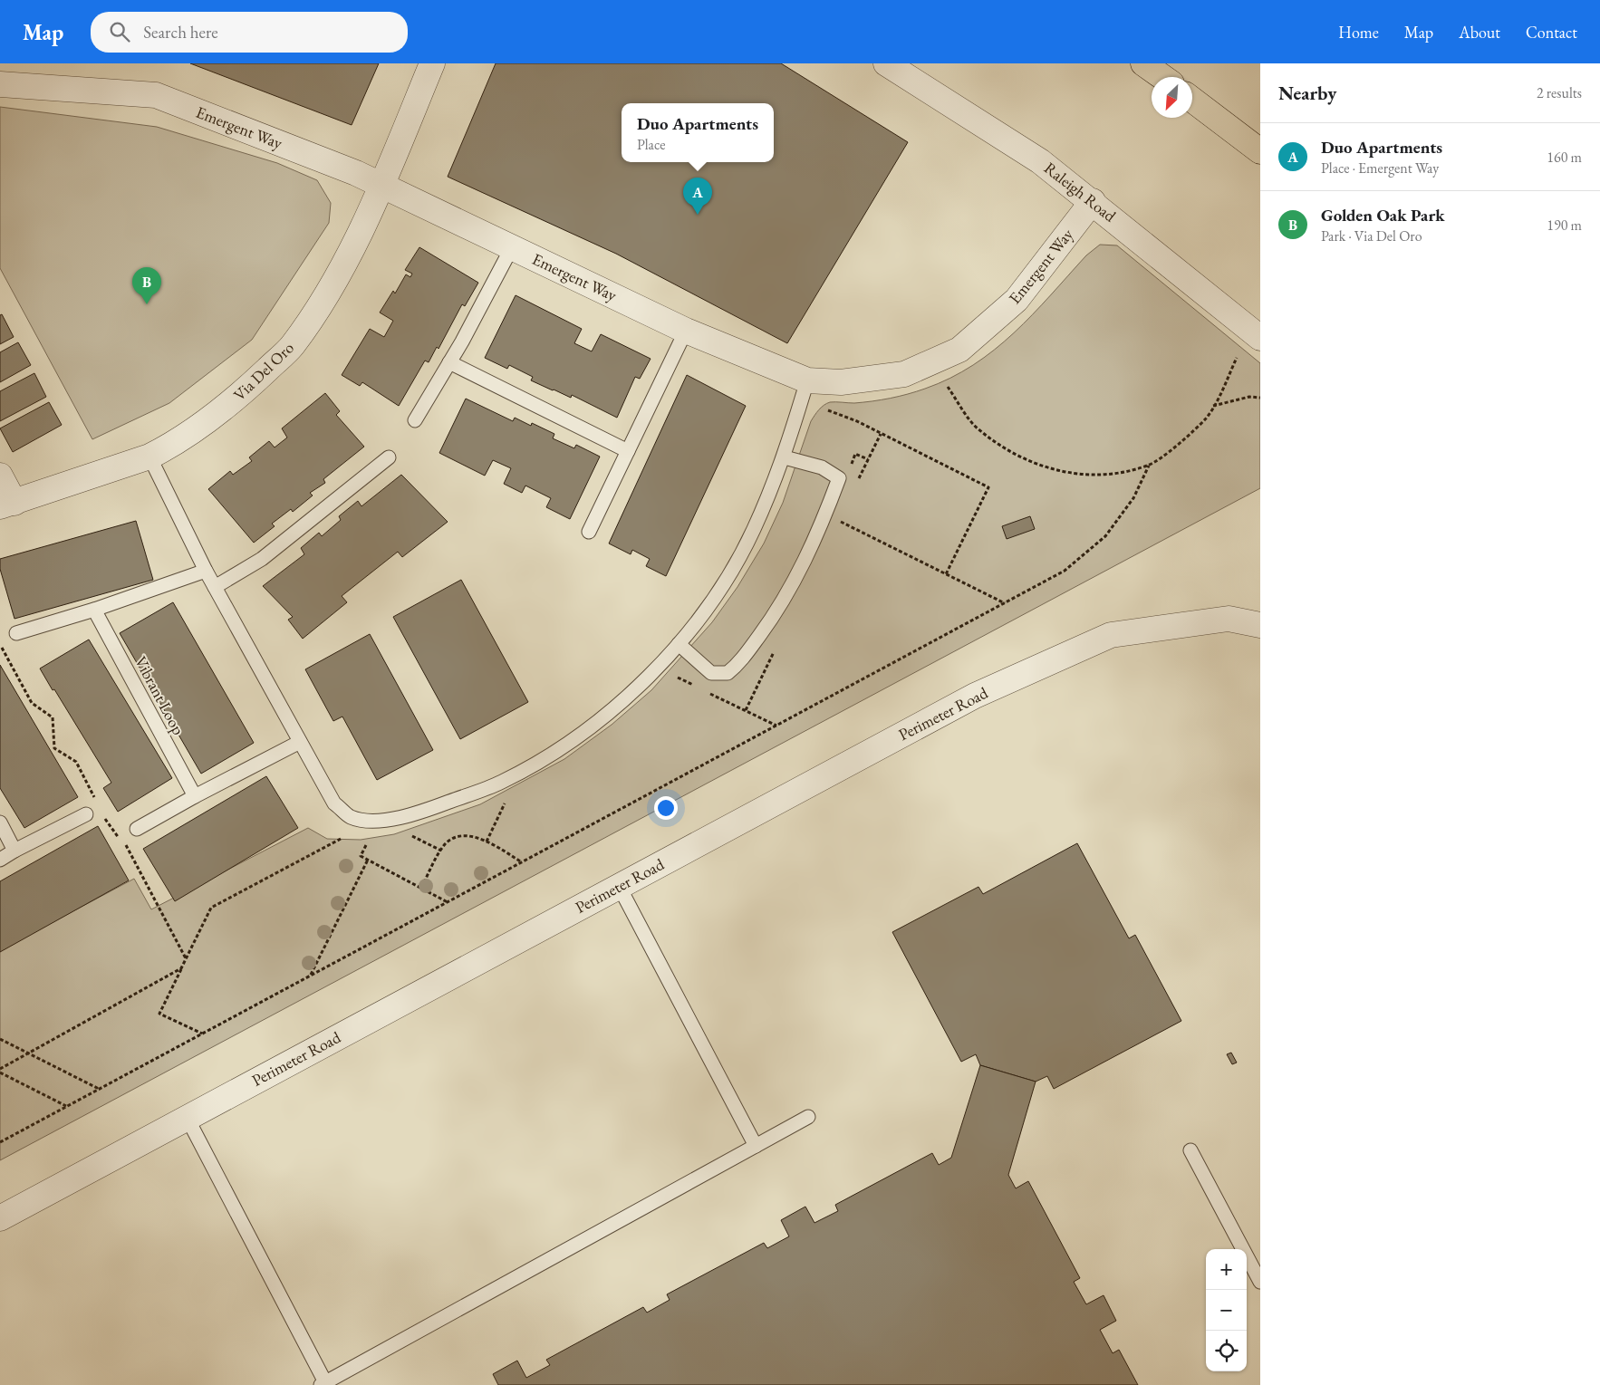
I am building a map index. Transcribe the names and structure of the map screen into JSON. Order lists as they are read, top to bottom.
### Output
{
  "streets": {
    "street": [
      "Emergent Way",
      "Raleigh Road",
      "Via Del Oro",
      "Perimeter Road"
    ],
    "lane": ["Vibrant Loop"]
  },
  "crossings": [
    ["Emergent Way", "Raleigh Road"],
    ["Emergent Way", "Via Del Oro"]
  ],
  "north": "bottom left",
  "page": {
    "header": "Map",
    "search": "Search here",
    "nav": [
      "Home",
      "Map",
      "About",
      "Contact"
    ],
    "heading": ["Nearby", "2 results"],
    "popup": ["Duo Apartments", "Place"],
    "list": [
      {
        "mark": "A",
        "name": "Duo Apartments",
        "note": "Place · Emergent Way",
        "value": "160 m"
      },
      {
        "mark": "B",
        "name": "Golden Oak Park",
        "note": "Park · Via Del Oro",
        "value": "190 m"
      }
    ],
    "pins": ["A", "B"],
    "map_buttons": ["+", "−"]
  }
}
